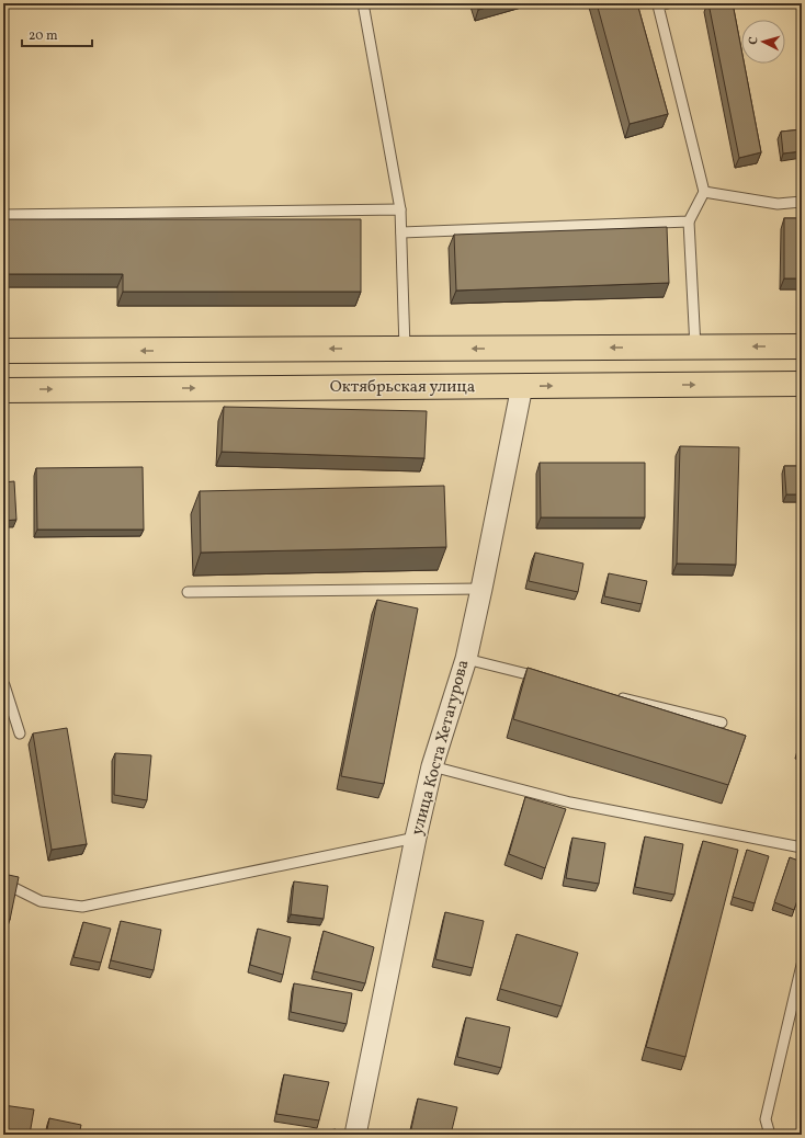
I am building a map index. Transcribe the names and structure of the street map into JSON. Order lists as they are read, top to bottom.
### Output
{
  "streets": {
    "main road": ["Октябрьская улица"],
    "street": ["улица Коста Хетагурова"]
  },
  "crossings": [
    ["Октябрьская улица", "улица Коста Хетагурова"]
  ],
  "scale_bar": "20 m",
  "north": "left"
}
